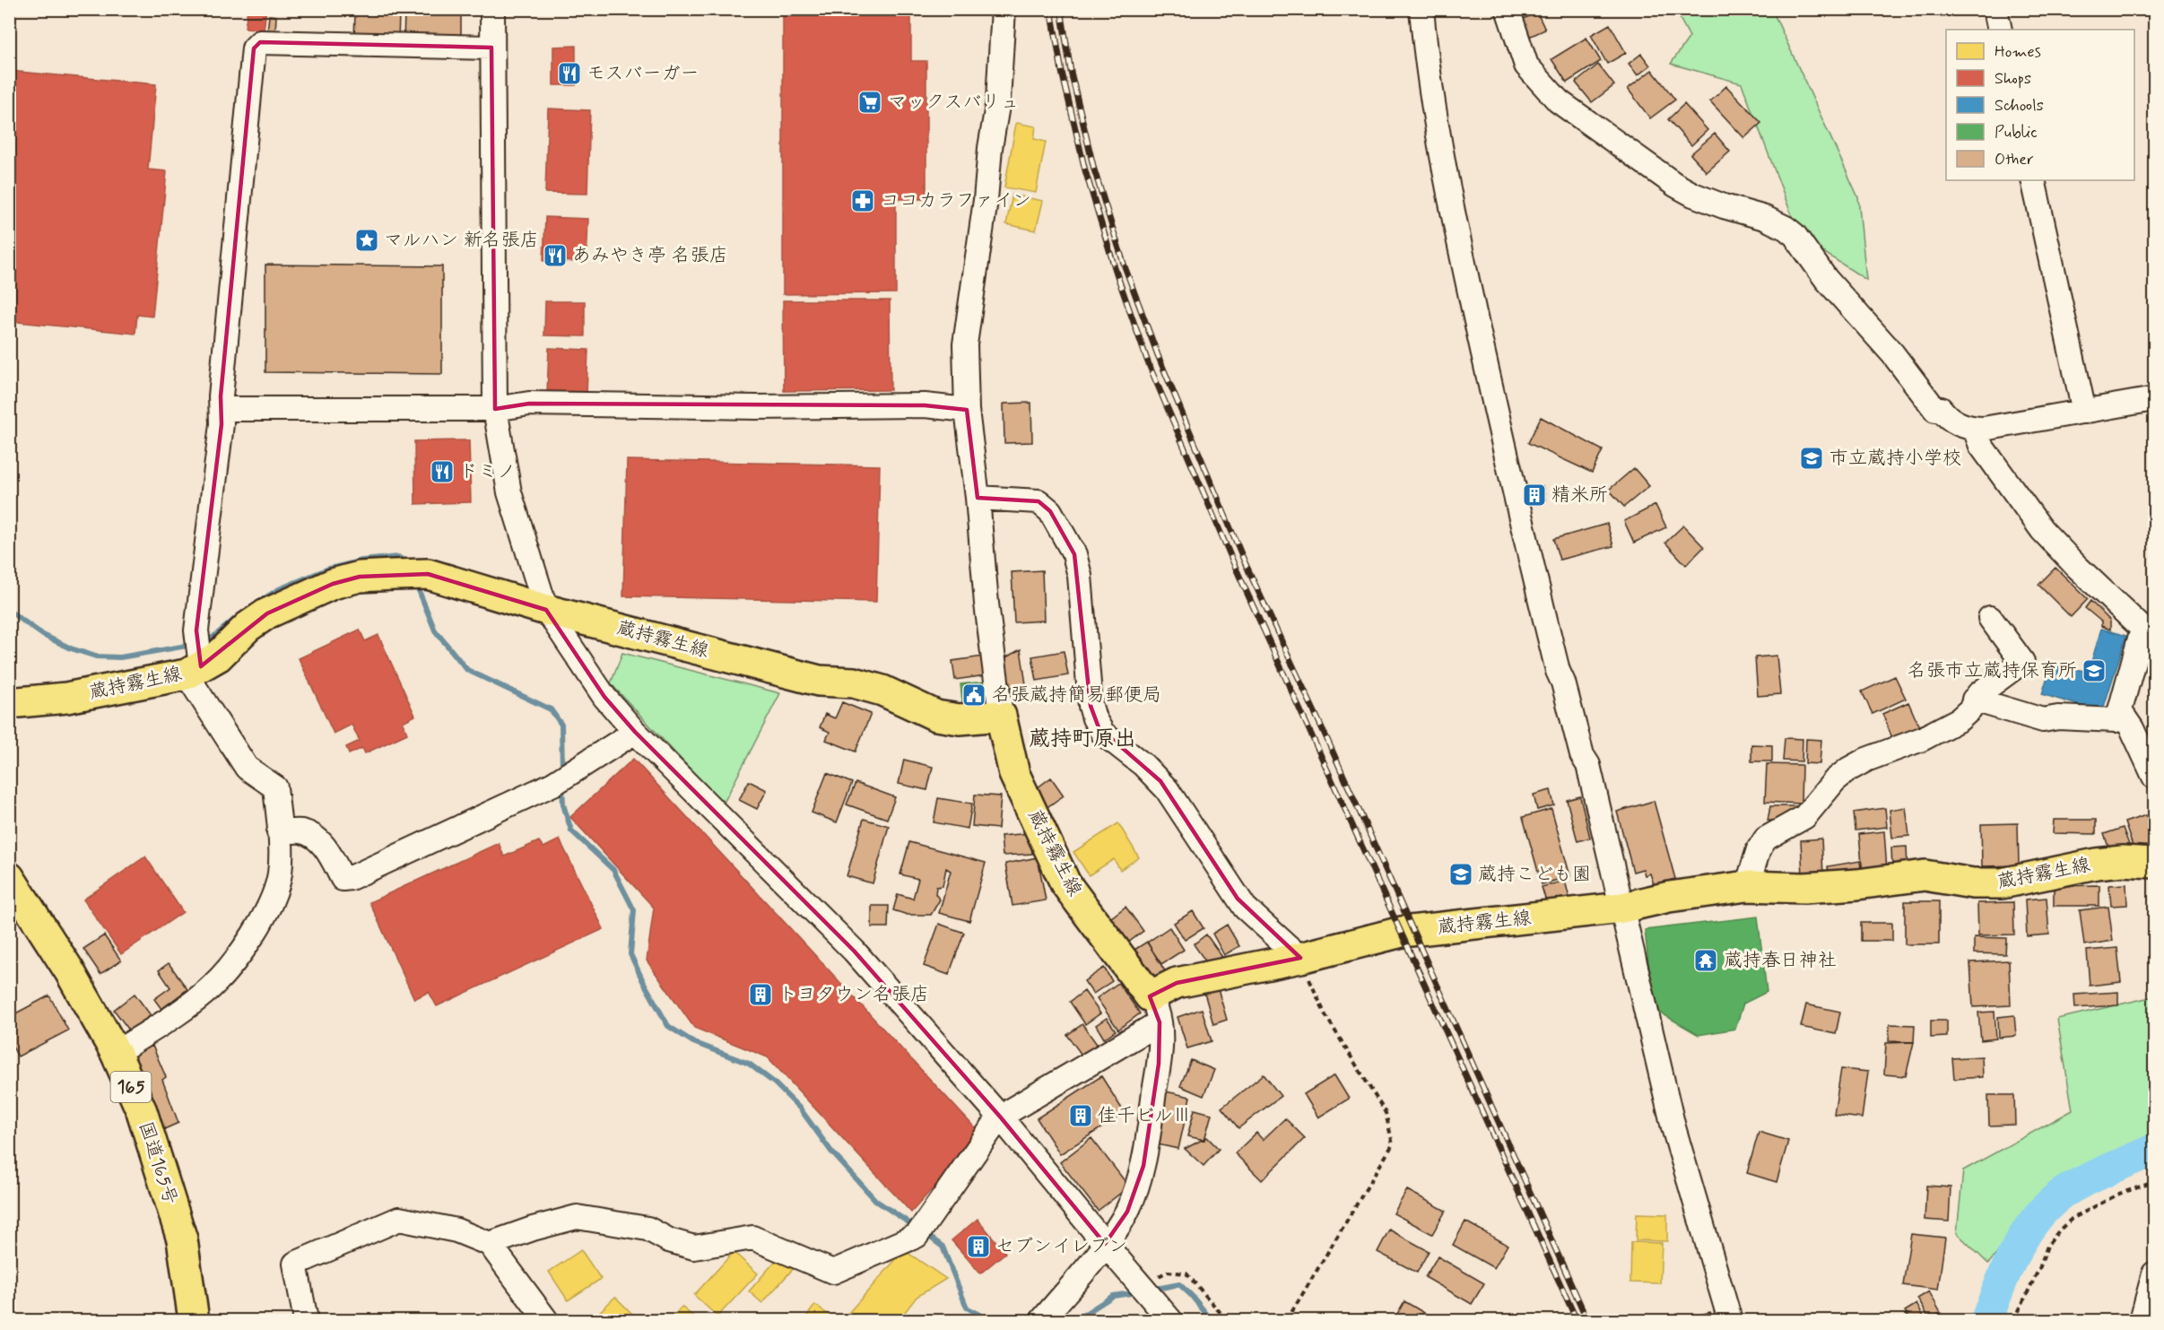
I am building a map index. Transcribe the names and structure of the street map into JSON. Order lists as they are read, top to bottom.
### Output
{
  "streets": {
    "main road": ["蔵持霧生線", "165", "国道165号"]
  },
  "districts": ["蔵持町原出"],
  "places": {
    "restaurant": ["モスバーガー", "あみやき亭 名張店", "ドミノ"],
    "supermarket": ["マックスバリュ"],
    "pharmacy": ["ココカラファイン"],
    "place": ["マルハン 新名張店"],
    "school or university": ["市立蔵持小学校", "名張市立蔵持保育所", "蔵持こども園"],
    "building": [
      "精米所",
      "トヨタウン名張店",
      "佳千ビルⅢ",
      "セブンイレブン"
    ],
    "public building": ["名張蔵持簡易郵便局"],
    "temple": ["蔵持春日神社"]
  },
  "legend": [
    "Homes",
    "Shops",
    "Schools",
    "Public",
    "Other"
  ]
}
